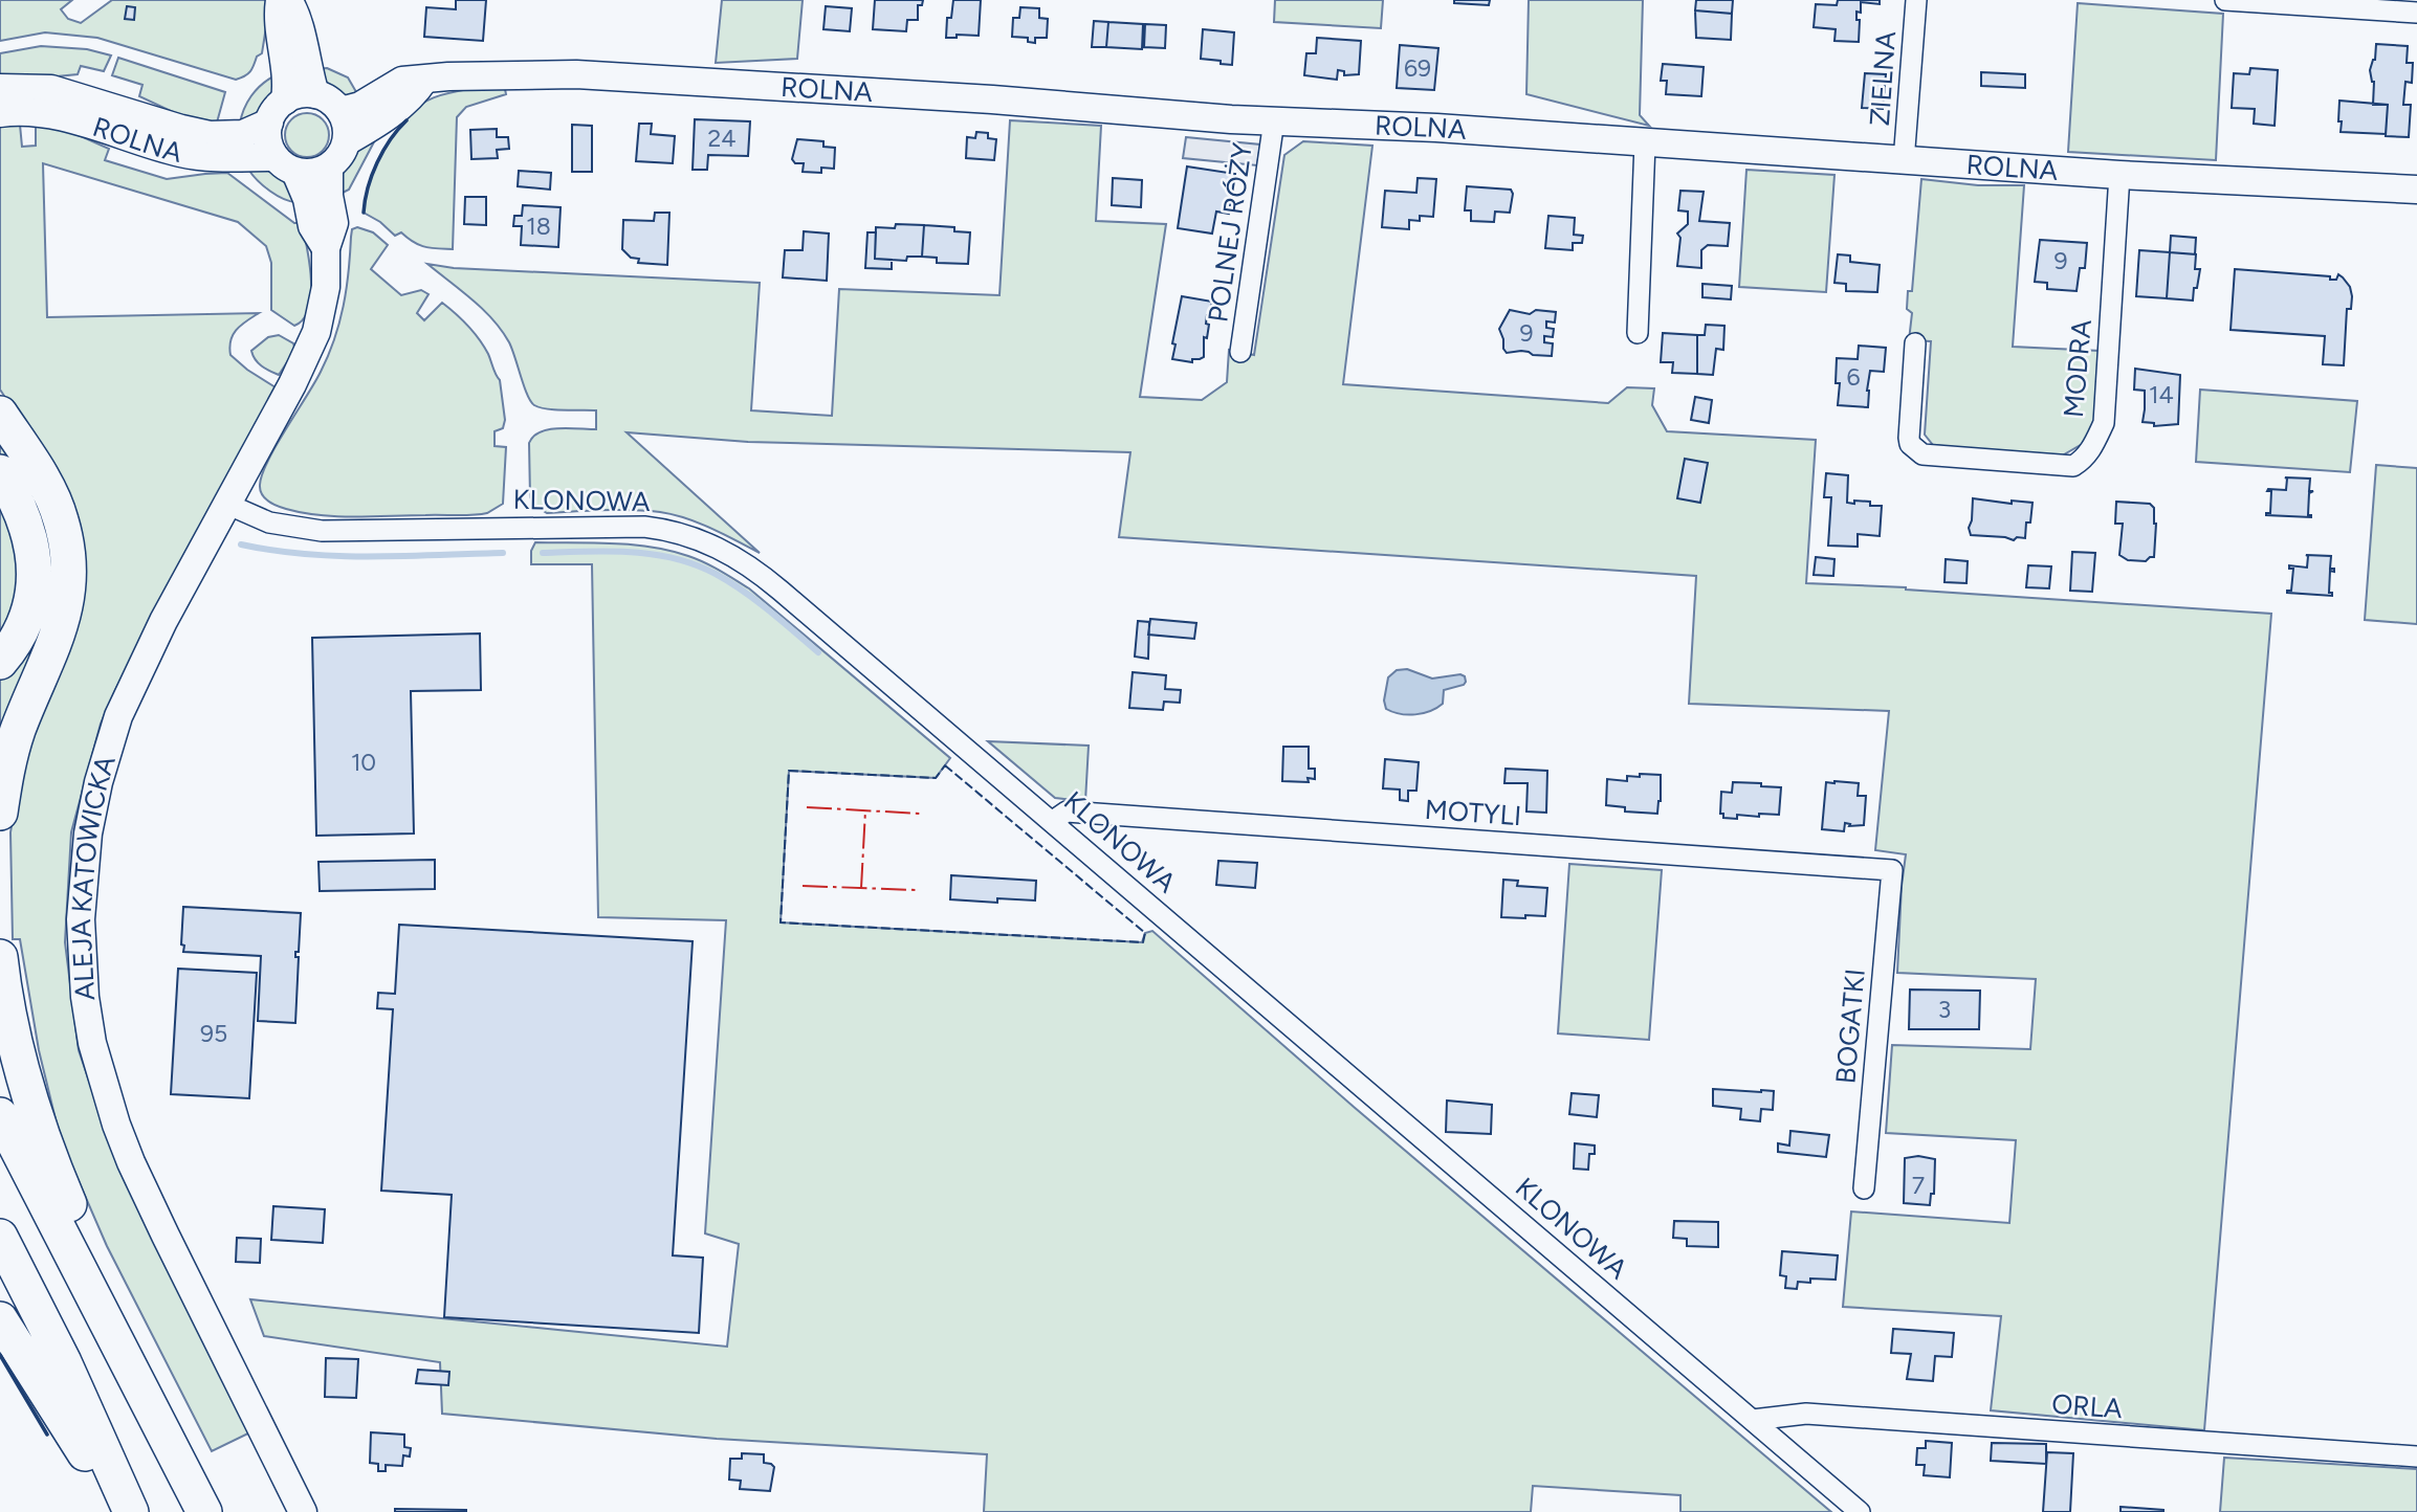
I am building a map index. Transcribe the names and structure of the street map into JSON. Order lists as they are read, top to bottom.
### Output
{
  "streets": {
    "street": [
      "ZIELNA",
      "ROLNA",
      "POLNEJ RÓŻY",
      "MODRA",
      "KLONOWA",
      "MOTYLI",
      "ALEJA KATOWICKA",
      "BOGATKI",
      "ORLA"
    ]
  },
  "crossings": [
    ["ZIELNA", "ROLNA"],
    ["ROLNA", "POLNEJ RÓŻY"],
    ["ROLNA", "MODRA"],
    ["ROLNA", "ALEJA KATOWICKA"],
    ["KLONOWA", "MOTYLI"],
    ["KLONOWA", "ALEJA KATOWICKA"],
    ["KLONOWA", "ORLA"],
    ["MOTYLI", "BOGATKI"]
  ],
  "house_numbers": [
    "69",
    "24",
    "18",
    "9",
    "9",
    "6",
    "14",
    "10",
    "3",
    "95",
    "7"
  ]
}
